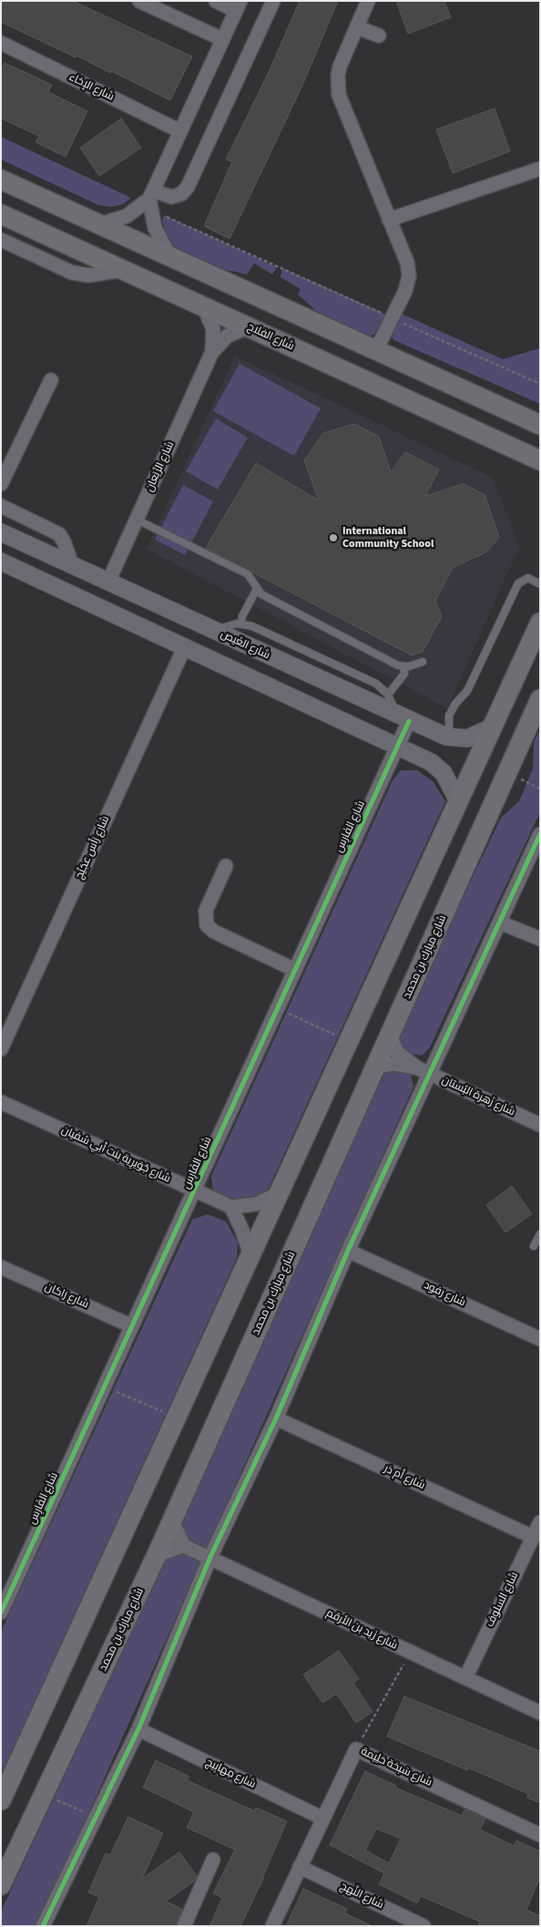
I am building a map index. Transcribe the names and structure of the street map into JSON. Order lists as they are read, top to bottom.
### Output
{
  "streets": {
    "main road": ["شارع الفلاح", "شارع مبارك بن محمد"],
    "street": [
      "شارع الإخاء",
      "شارع الرِّيَعان",
      "شارع الغَيص",
      "شارع الفَارِس",
      "شارع رَأس عجَيِّج",
      "شارع زَهرة البُستان",
      "شارع جُوَيرِية بنت أبي سُفيان",
      "شارع رفود",
      "شارع رَاكان",
      "شارع أم ذر",
      "شارع السلوف",
      "شارع زَيد بن الأرقم",
      "شارع سَبخة حَلِيمة",
      "شارع مِهابِيج",
      "شارع النَّهج"
    ]
  },
  "crossings": [
    ["شارع الفلاح", "شارع الرِّيَعان"],
    ["شارع الرِّيَعان", "شارع الغَيص"],
    ["شارع الغَيص", "شارع الفَارِس"],
    ["شارع الفَارِس", "شارع جُوَيرِية بنت أبي سُفيان"],
    ["شارع الفَارِس", "شارع رَاكان"],
    ["شارع مبارك بن محمد", "شارع زَهرة البُستان"],
    ["شارع أم ذر", "شارع السلوف"],
    ["شارع السلوف", "شارع زَيد بن الأرقم"],
    ["شارع سَبخة حَلِيمة", "شارع مِهابِيج"],
    ["شارع سَبخة حَلِيمة", "شارع النَّهج"]
  ],
  "places": ["International Community School"]
}
